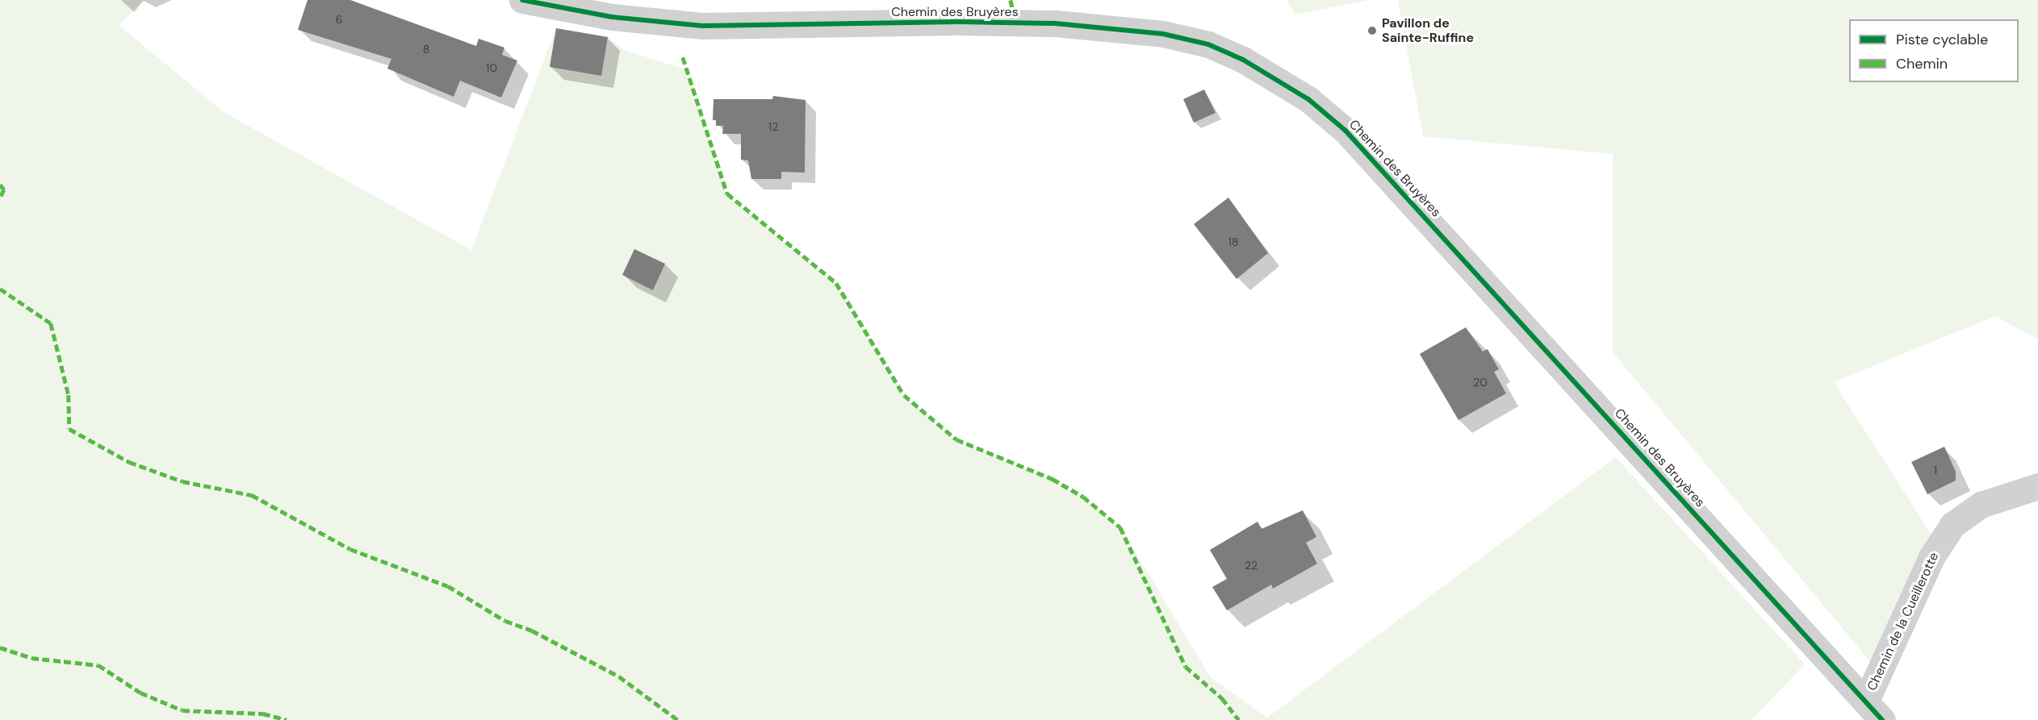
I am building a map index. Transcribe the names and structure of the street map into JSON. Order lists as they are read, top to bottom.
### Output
{
  "streets": {
    "street": ["Chemin des Bruyères", "Chemin de la Cueillerotte"]
  },
  "crossings": [
    ["Chemin des Bruyères", "Chemin de la Cueillerotte"]
  ],
  "places": ["Pavillon de Sainte-Ruffine"],
  "house_numbers": [
    "6",
    "8",
    "10",
    "12",
    "18",
    "20",
    "1",
    "22"
  ],
  "legend": ["Piste cyclable", "Chemin"]
}
